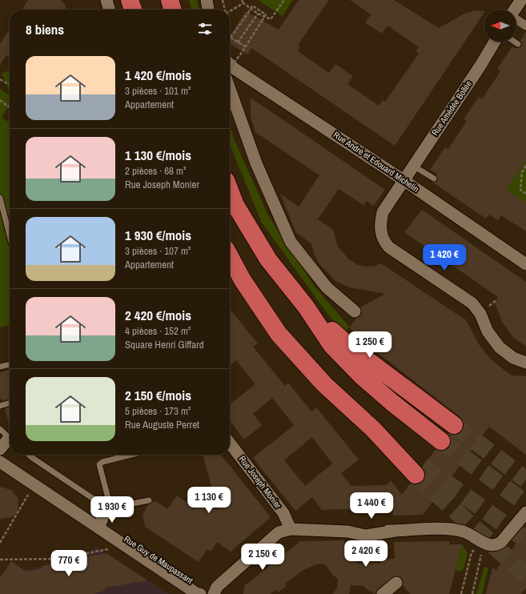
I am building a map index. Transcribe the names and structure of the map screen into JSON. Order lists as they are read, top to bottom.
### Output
{
  "streets": {
    "street": [
      "Rue Amédée Bollée",
      "Rue André et Edouard Michelin",
      "Rue Joseph Monier",
      "Rue Guy de Maupassant"
    ]
  },
  "crossings": [
    ["Rue Amédée Bollée", "Rue André et Edouard Michelin"]
  ],
  "north": "left",
  "page": {
    "heading": "8 biens",
    "list": [
      {
        "name": "1 420 €/mois",
        "note": "3 pièces · 101 m² · Appartement"
      },
      {
        "name": "1 130 €/mois",
        "note": "2 pièces · 68 m² · Rue Joseph Monier"
      },
      {
        "name": "1 930 €/mois",
        "note": "3 pièces · 107 m² · Appartement"
      },
      {
        "name": "2 420 €/mois",
        "note": "4 pièces · 152 m² · Square Henri Giffard"
      },
      {
        "name": "2 150 €/mois",
        "note": "5 pièces · 173 m² · Rue Auguste Perret"
      }
    ],
    "price": [
      "1 420 €",
      "1 250 €",
      "1 130 €",
      "1 440 €",
      "1 930 €",
      "2 420 €",
      "2 150 €",
      "770 €"
    ]
  }
}
